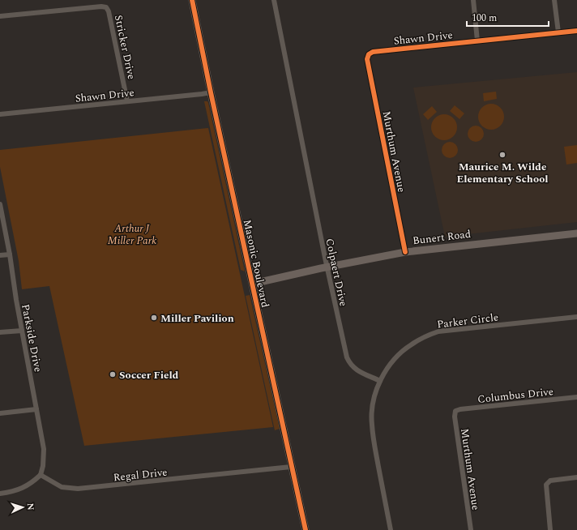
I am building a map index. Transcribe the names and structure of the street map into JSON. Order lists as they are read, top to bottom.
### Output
{
  "streets": {
    "street": [
      "Shawn Drive",
      "Stricker Drive",
      "Murthum Avenue",
      "Bunert Road",
      "Masonic Boulevard",
      "Colpaert Drive",
      "Parker Circle",
      "Parkside Drive",
      "Columbus Drive",
      "Regal Drive"
    ]
  },
  "crossings": [
    ["Shawn Drive", "Stricker Drive"],
    ["Shawn Drive", "Murthum Avenue"],
    ["Shawn Drive", "Masonic Boulevard"],
    ["Murthum Avenue", "Bunert Road"],
    ["Murthum Avenue", "Columbus Drive"],
    ["Bunert Road", "Masonic Boulevard"],
    ["Bunert Road", "Colpaert Drive"],
    ["Masonic Boulevard", "Regal Drive"],
    ["Colpaert Drive", "Parker Circle"],
    ["Parkside Drive", "Regal Drive"]
  ],
  "parks": ["Arthur J Miller Park"],
  "places": ["Maurice M. Wilde Elementary School", "Miller Pavilion", "Soccer Field"],
  "scale_bar": "100 m",
  "north": "right"
}
